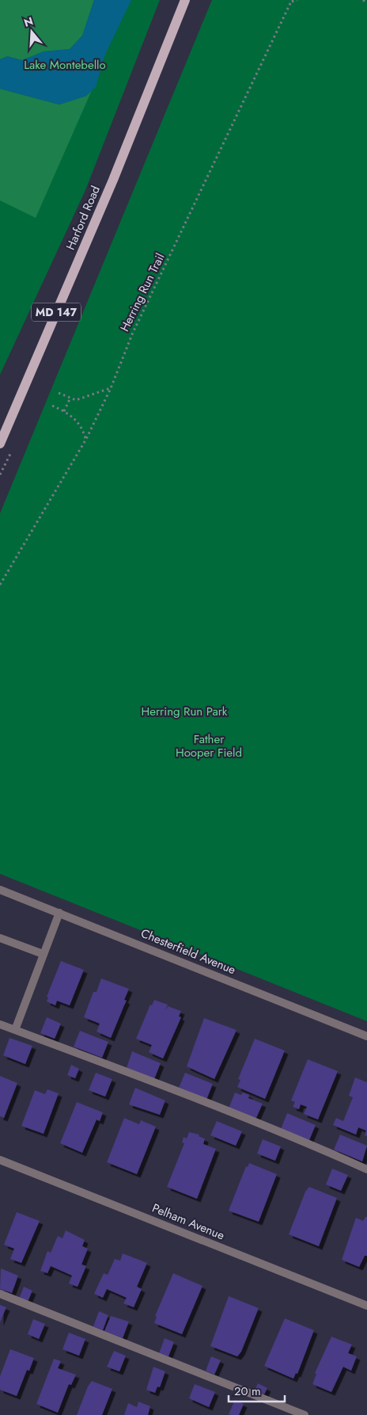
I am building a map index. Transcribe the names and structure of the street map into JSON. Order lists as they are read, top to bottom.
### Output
{
  "streets": {
    "main road": ["Harford Road", "MD 147"],
    "street": ["Chesterfield Avenue", "Pelham Avenue"],
    "path": ["Herring Run Trail"]
  },
  "parks": ["Lake Montebello", "Herring Run Park", "Father Hooper Field"],
  "scale_bar": "20 m",
  "north": "top"
}
